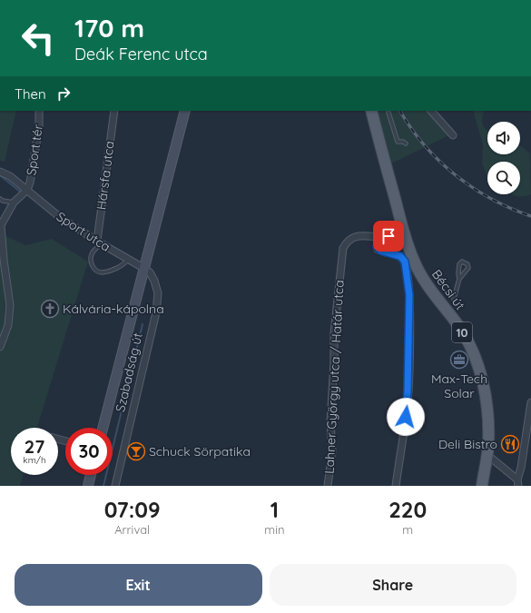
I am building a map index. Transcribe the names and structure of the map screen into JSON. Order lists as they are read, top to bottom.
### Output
{
  "streets": {
    "main road": ["Bécsi út", "10", "Szabadság út"],
    "street": [
      "Sport tér",
      "Hársfa utca",
      "Sport utca",
      "Lahner György utca / Határ utca"
    ]
  },
  "crossings": [
    ["Sport tér", "Sport utca"],
    ["Hársfa utca", "Sport utca"],
    ["Sport utca", "Szabadság út"],
    ["Bécsi út", "Lahner György utca / Határ utca"]
  ],
  "places": {
    "church": ["Kálvária-kápolna"],
    "office": ["Max-Tech Solar"],
    "restaurant": ["Deli Bistro"],
    "bar": ["Schuck Sörpatika"]
  },
  "page": {
    "turn": ["170 m", "Deák Ferenc utca"],
    "then": "Then",
    "speed": "27 km/h",
    "limit": "30",
    "eta": [
      "07:09",
      "Arrival",
      "1",
      "min",
      "220",
      "m"
    ],
    "buttons": ["Exit", "Share"]
  }
}
